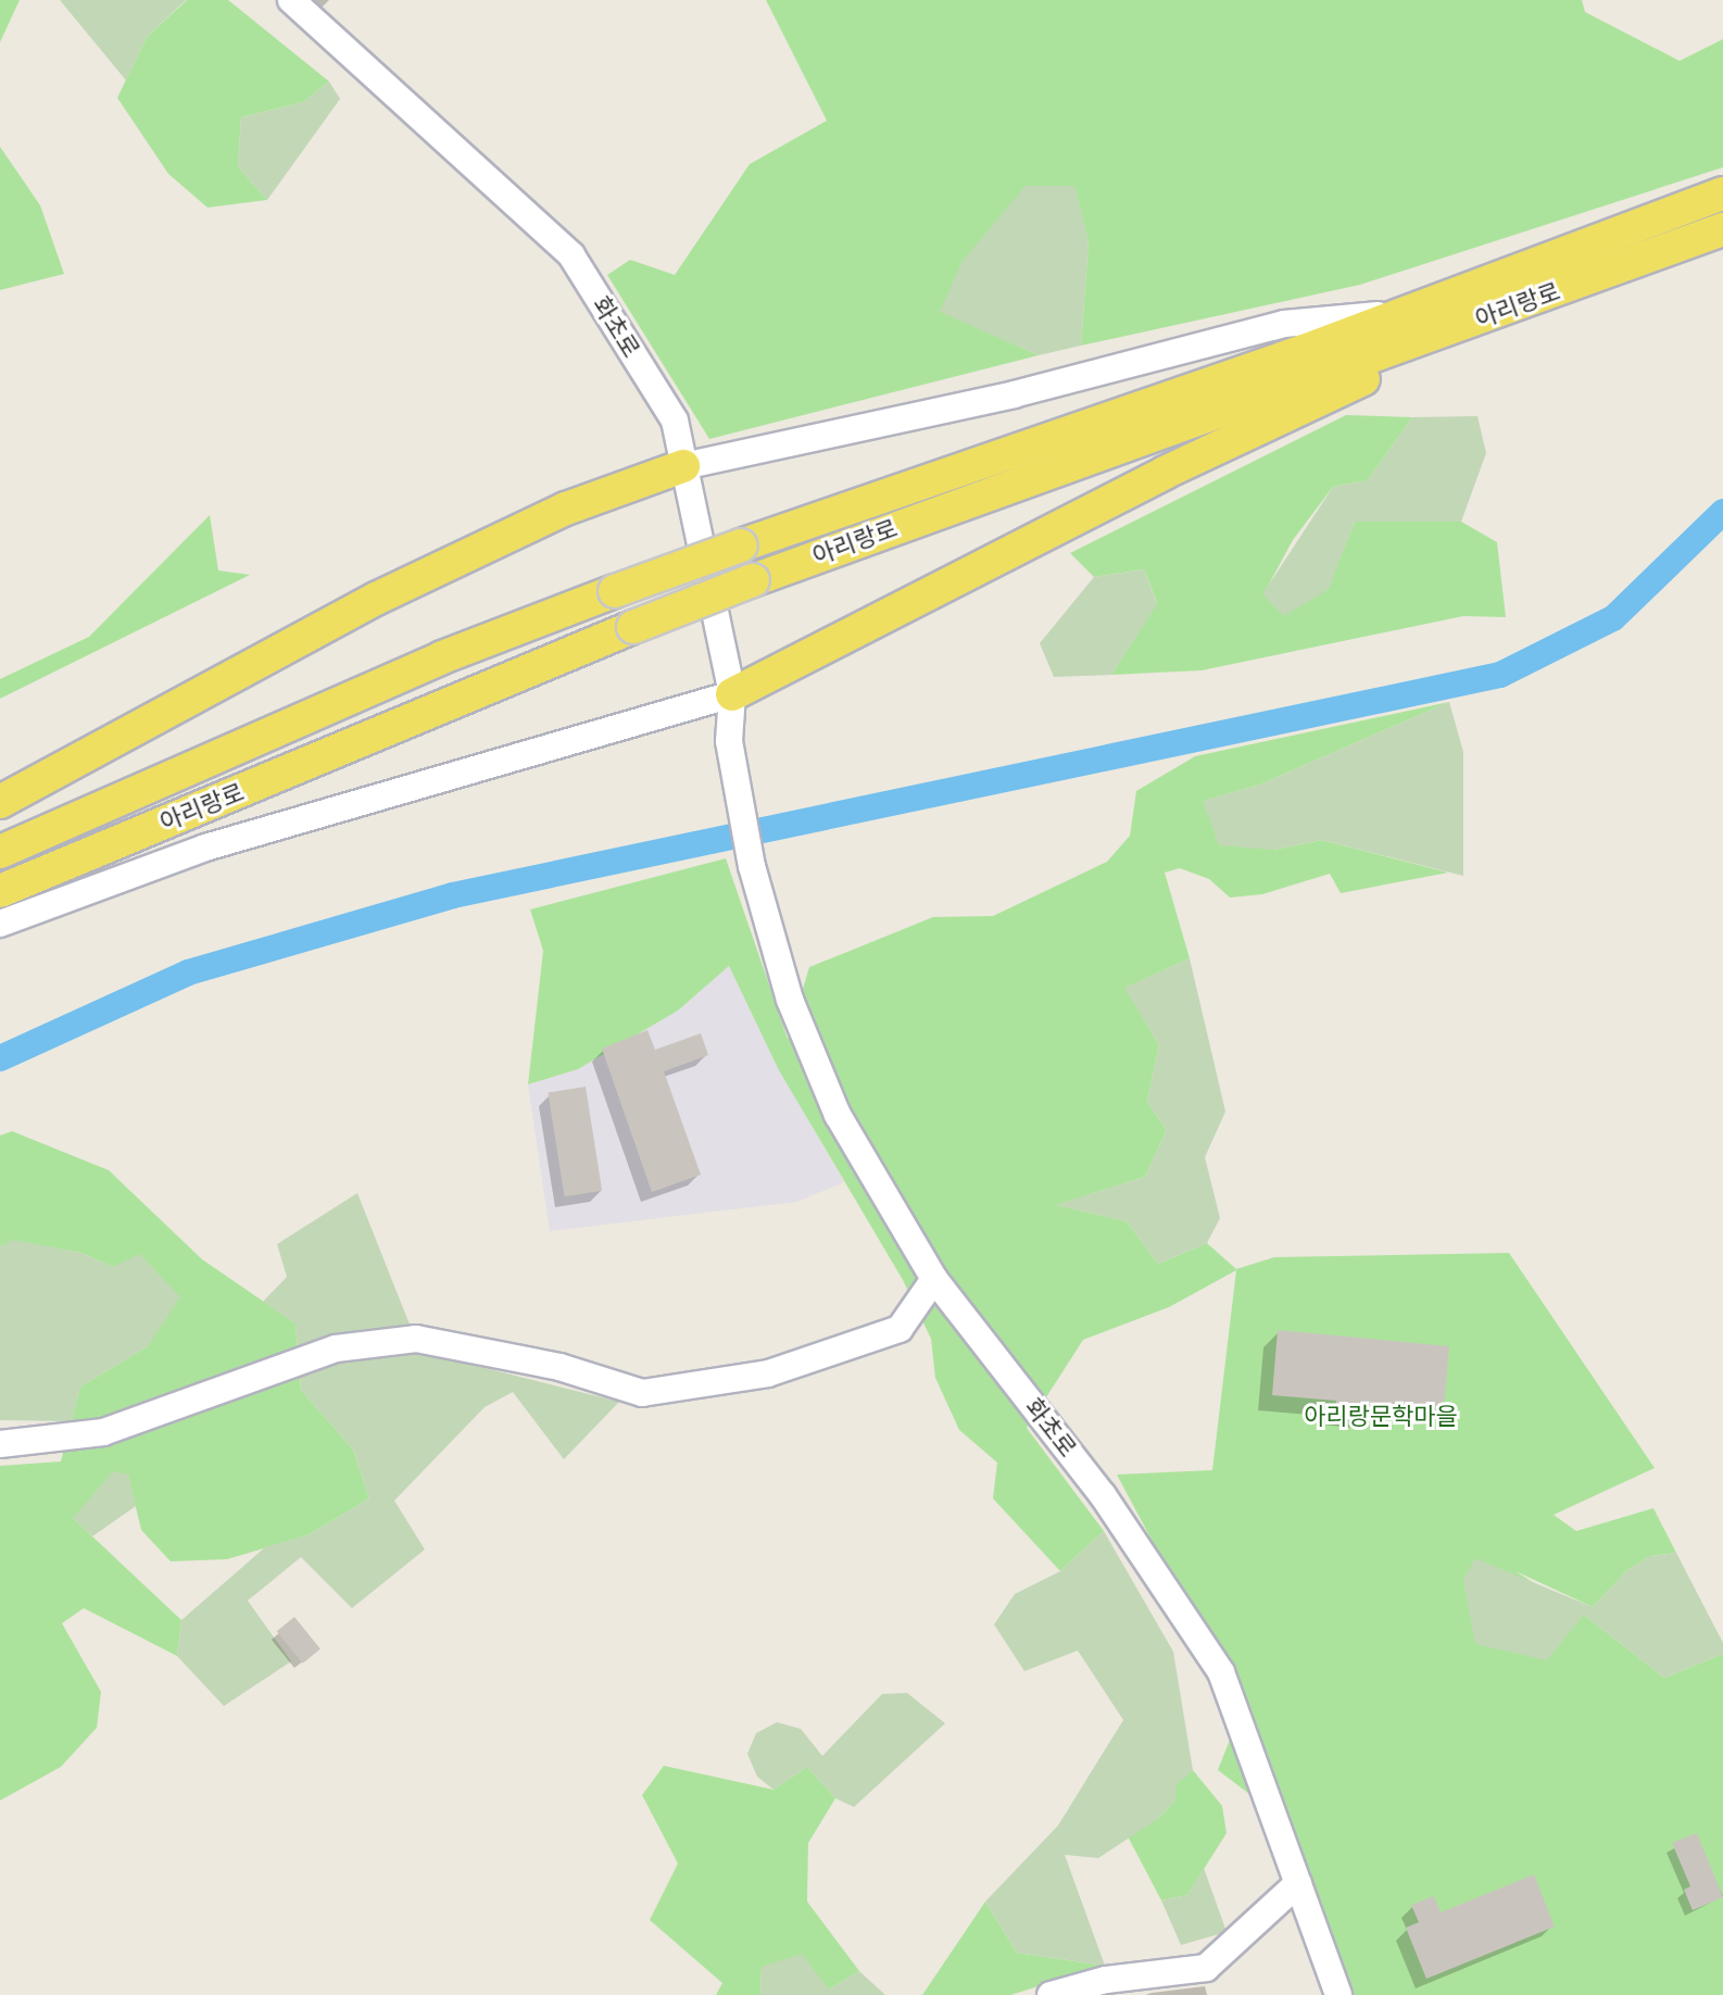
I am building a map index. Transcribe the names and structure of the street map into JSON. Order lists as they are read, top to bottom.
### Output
{
  "streets": {
    "main road": ["아리랑로"],
    "street": ["화초로"]
  },
  "parks": ["아리랑문학마을"]
}
